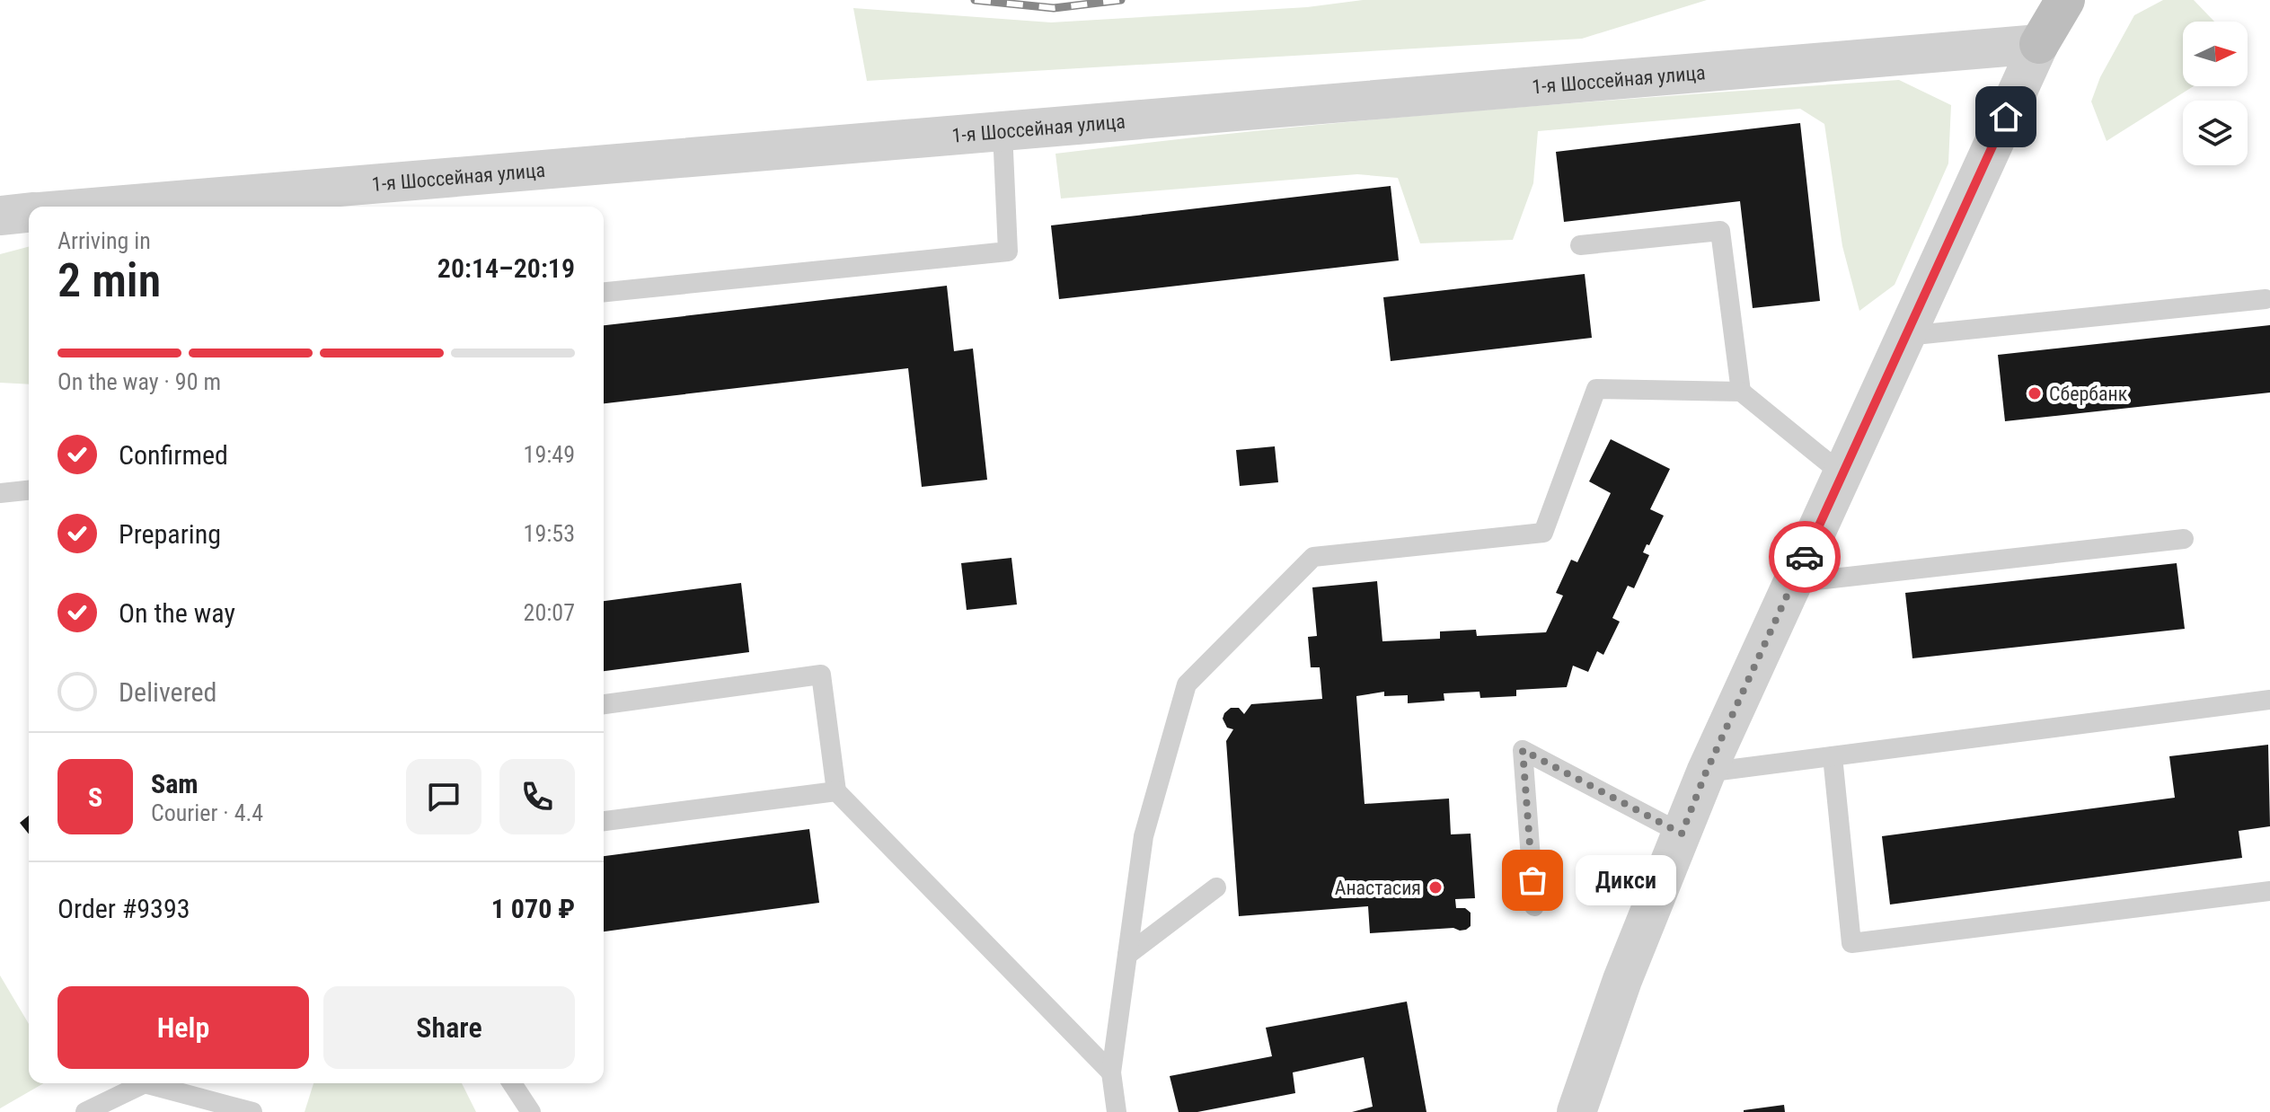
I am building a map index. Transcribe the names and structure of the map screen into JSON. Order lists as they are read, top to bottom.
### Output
{
  "streets": {
    "street": ["1-я Шоссейная улица"]
  },
  "places": ["Сбербанк", "Дикси", "Анастасия"],
  "north": "right",
  "page": {
    "heading": ["2 min", "Arriving in", "20:14–20:19"],
    "panel": [
      "Sam",
      "Courier · 4.4",
      "Order #9393",
      "1 070 ₽"
    ],
    "bar": "On the way · 90 m",
    "list": [
      ["Confirmed", "19:49"],
      ["Preparing", "19:53"],
      ["On the way", "20:07"],
      "Delivered"
    ],
    "round": "S",
    "bubble": "Дикси",
    "buttons": ["Help", "Share"]
  }
}
